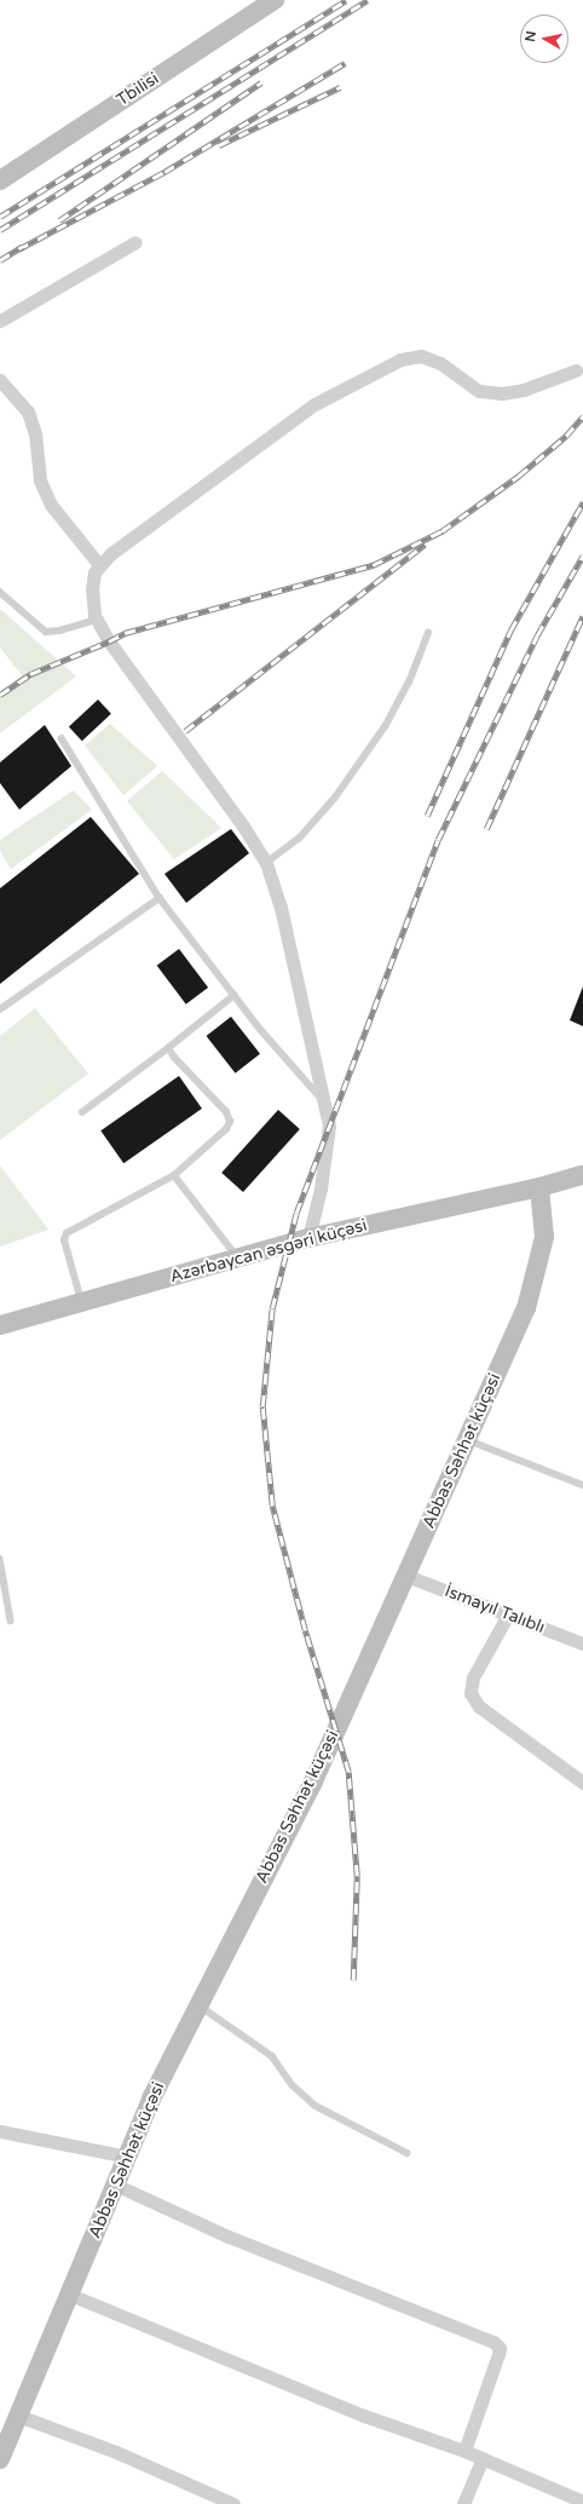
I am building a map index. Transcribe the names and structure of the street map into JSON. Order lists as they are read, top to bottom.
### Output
{
  "streets": {
    "main road": ["Tbilisi", "Azərbaycan əsgəri küçəsi", "Abbas Səhhət küçəsi"],
    "street": ["İsmayıl Talıblı"]
  },
  "crossings": [
    ["Azərbaycan əsgəri küçəsi", "Abbas Səhhət küçəsi"],
    ["Abbas Səhhət küçəsi", "İsmayıl Talıblı"]
  ],
  "north": "left"
}
